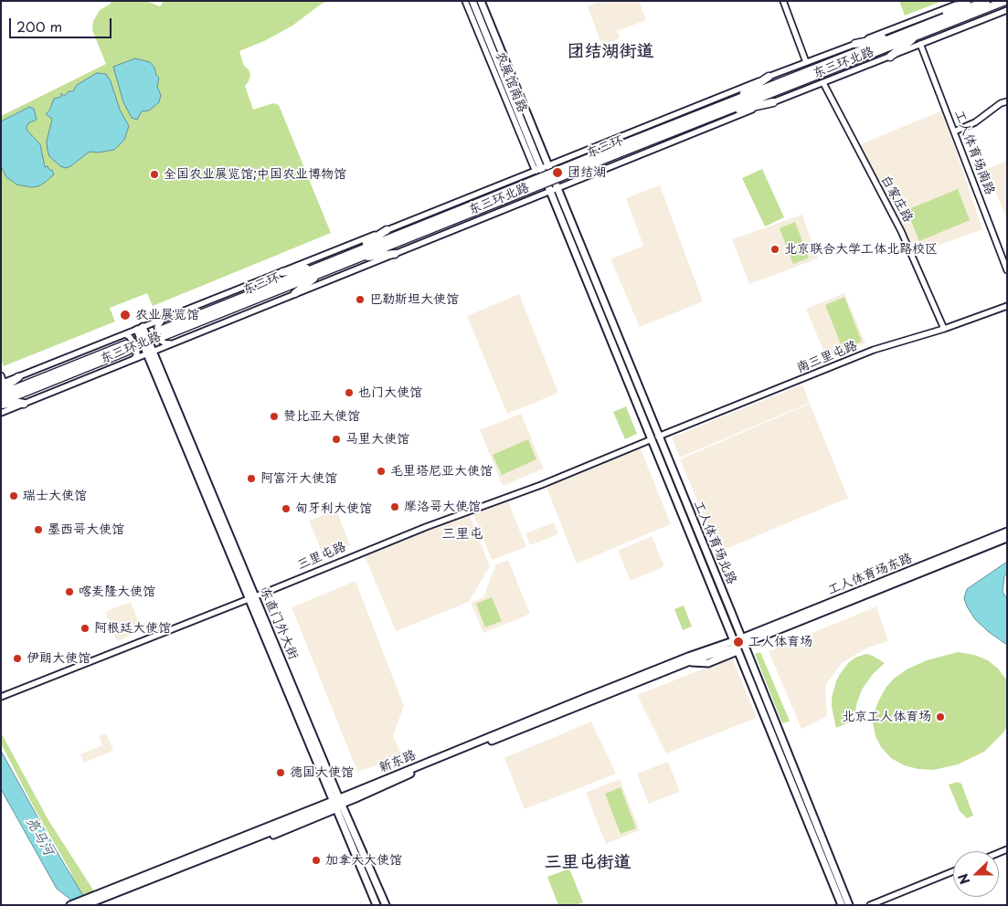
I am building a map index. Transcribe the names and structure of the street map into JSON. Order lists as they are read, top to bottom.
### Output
{
  "streets": {
    "highway": ["东三环"],
    "main road": [
      "农展馆南路",
      "工人体育场北路",
      "工人体育场东路",
      "东直门外大街",
      "新东路"
    ],
    "street": [
      "东三环北路",
      "工人体育场南路",
      "白家庄路",
      "南三里屯路",
      "三里屯路"
    ]
  },
  "crossings": [
    ["东三环北路", "农展馆南路"],
    ["东三环北路", "工人体育场南路"],
    ["东三环北路", "白家庄路"],
    ["东三环北路", "工人体育场北路"],
    ["东三环北路", "东直门外大街"],
    ["农展馆南路", "工人体育场北路"],
    ["白家庄路", "南三里屯路"],
    ["南三里屯路", "工人体育场北路"],
    ["南三里屯路", "三里屯路"],
    ["工人体育场北路", "三里屯路"],
    ["工人体育场北路", "工人体育场东路"],
    ["工人体育场北路", "新东路"],
    ["三里屯路", "东直门外大街"],
    ["东直门外大街", "新东路"]
  ],
  "districts": ["团结湖街道", "三里屯", "三里屯街道"],
  "water": ["亮马河"],
  "places": [
    "团结湖",
    "全国农业展览馆;中国农业博物馆",
    "北京联合大学工体北路校区",
    "巴勒斯坦大使馆",
    "农业展览馆",
    "也门大使馆",
    "赞比亚大使馆",
    "马里大使馆",
    "毛里塔尼亚大使馆",
    "阿富汗大使馆",
    "瑞士大使馆",
    "摩洛哥大使馆",
    "匈牙利大使馆",
    "墨西哥大使馆",
    "喀麦隆大使馆",
    "阿根廷大使馆",
    "工人体育场",
    "伊朗大使馆",
    "北京工人体育场",
    "德国大使馆",
    "加拿大大使馆"
  ],
  "scale_bar": "200 m",
  "north": "left"
}
